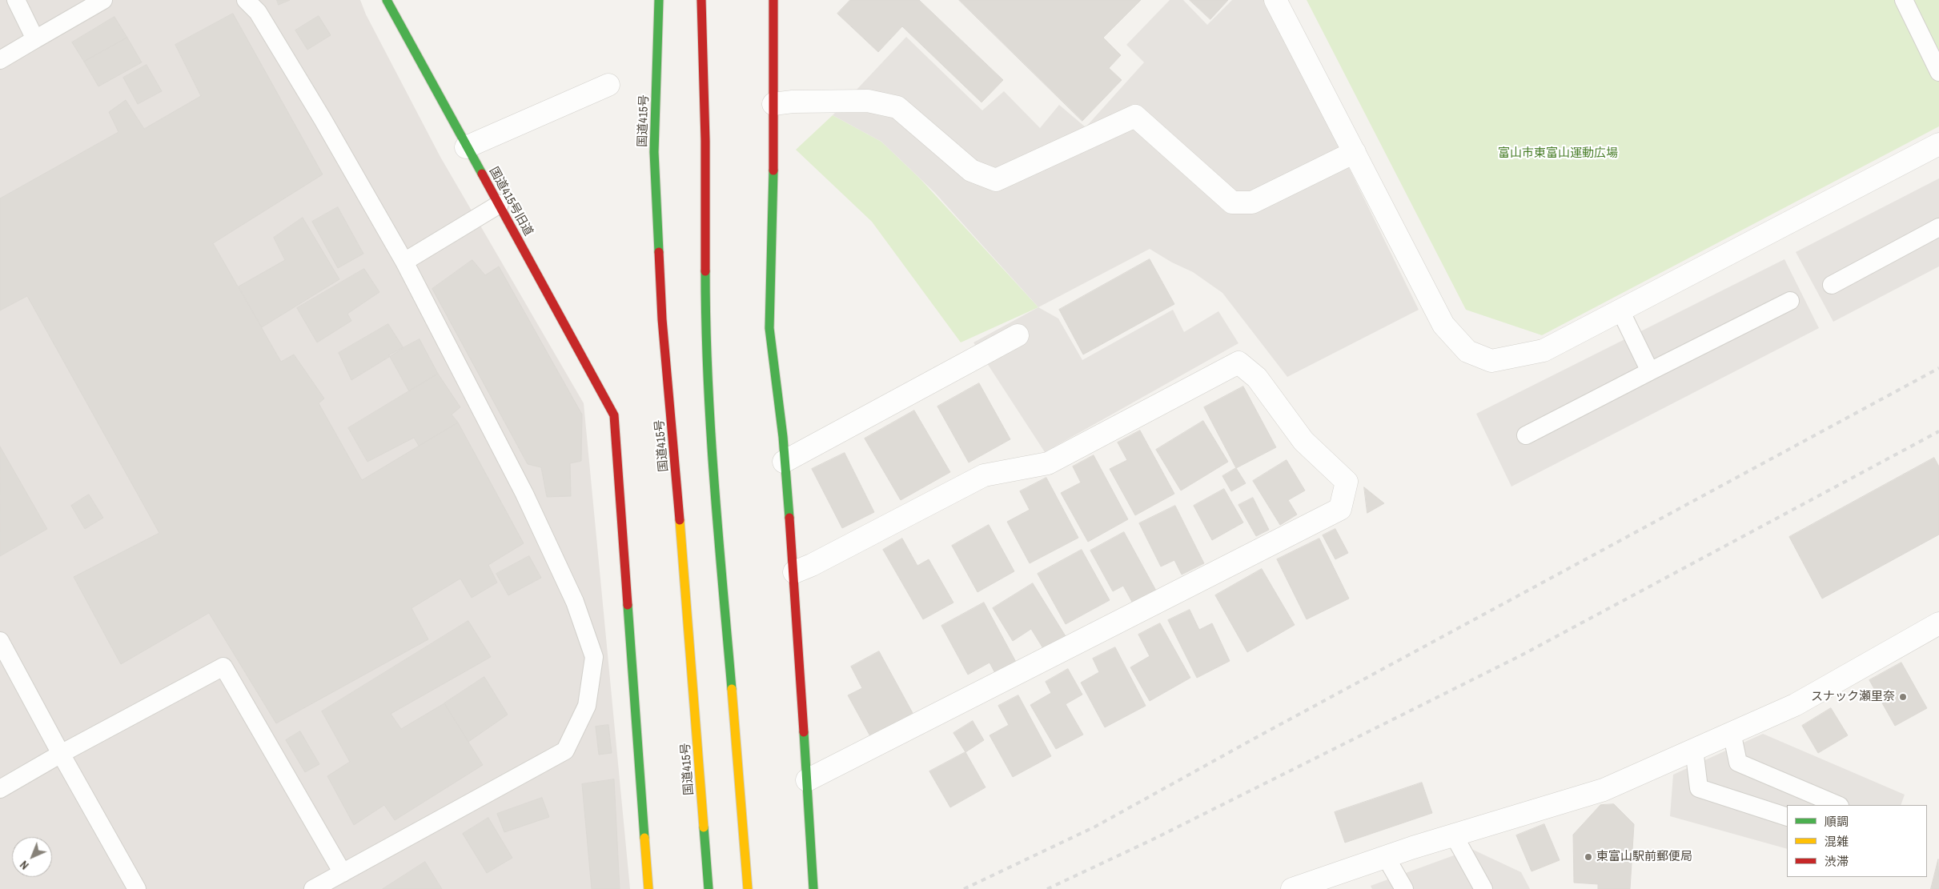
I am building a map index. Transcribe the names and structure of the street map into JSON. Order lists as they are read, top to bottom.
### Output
{
  "streets": {
    "main road": ["国道415号", "国道415号旧道"]
  },
  "parks": ["富山市東富山運動広場"],
  "places": ["スナック瀬里奈", "東富山駅前郵便局"],
  "legend": ["順調", "混雑", "渋滞"],
  "north": "bottom left"
}
